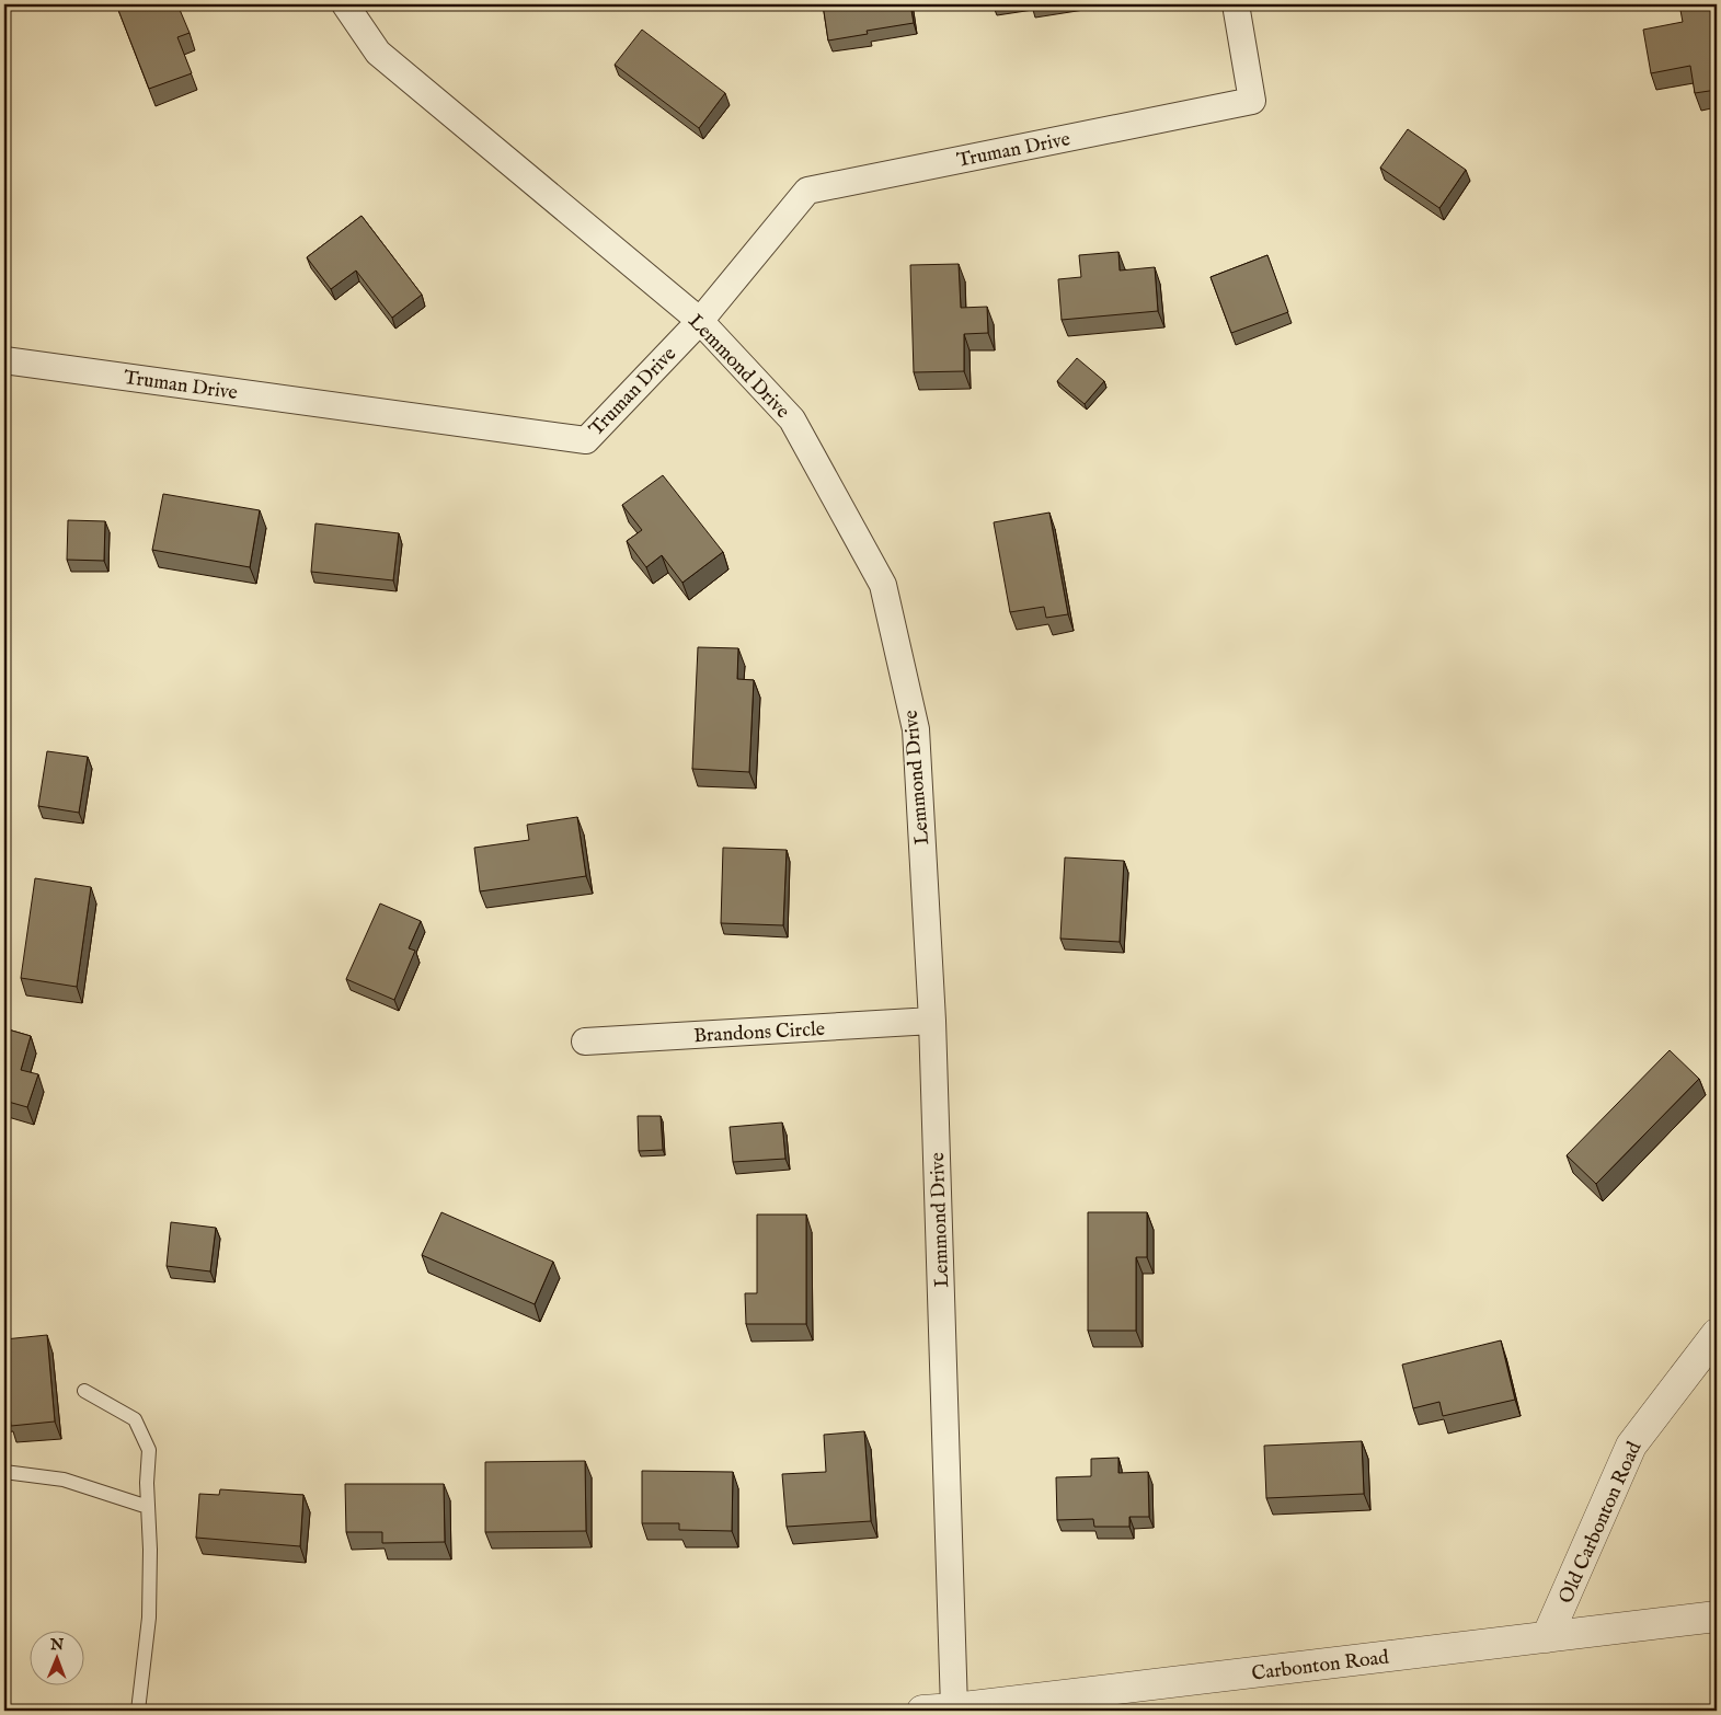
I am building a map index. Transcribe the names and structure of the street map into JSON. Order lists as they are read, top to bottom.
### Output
{
  "streets": {
    "street": [
      "Truman Drive",
      "Lemmond Drive",
      "Brandons Circle",
      "Old Carbonton Road",
      "Carbonton Road"
    ]
  },
  "crossings": [
    ["Truman Drive", "Lemmond Drive"],
    ["Lemmond Drive", "Brandons Circle"],
    ["Lemmond Drive", "Carbonton Road"],
    ["Old Carbonton Road", "Carbonton Road"]
  ],
  "north": "top"
}
